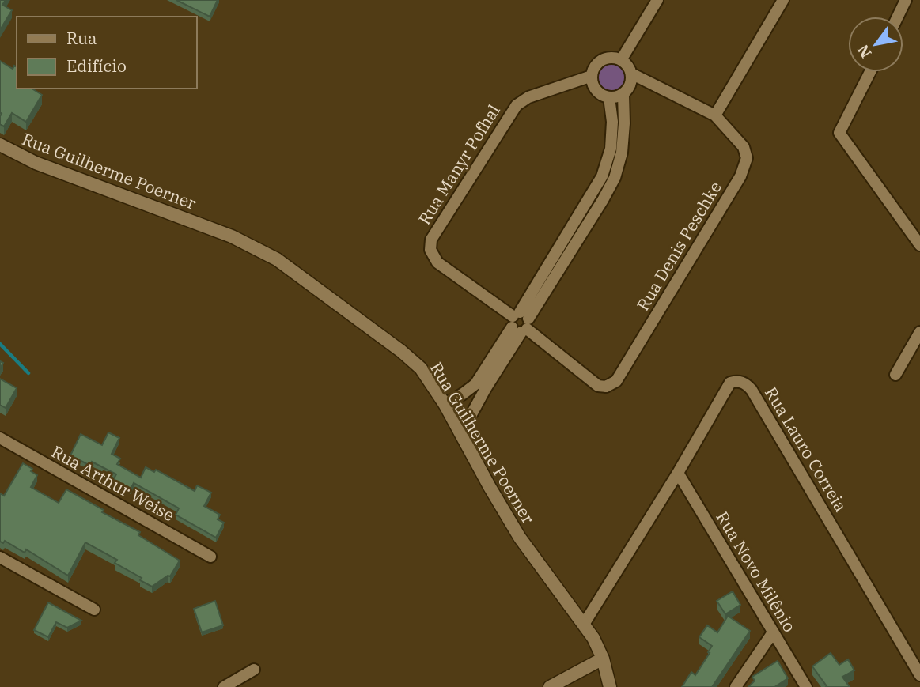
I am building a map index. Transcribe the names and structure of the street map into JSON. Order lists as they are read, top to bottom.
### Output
{
  "streets": {
    "street": [
      "Rua Manyr Pofhal",
      "Rua Guilherme Poerner",
      "Rua Denis Peschke",
      "Rua Lauro Correia",
      "Rua Arthur Weise",
      "Rua Novo Milênio"
    ]
  },
  "crossings": [
    ["Rua Manyr Pofhal", "Rua Denis Peschke"],
    ["Rua Guilherme Poerner", "Rua Lauro Correia"],
    ["Rua Lauro Correia", "Rua Novo Milênio"]
  ],
  "legend": ["Rua", "Edifício"],
  "north": "bottom left"
}
